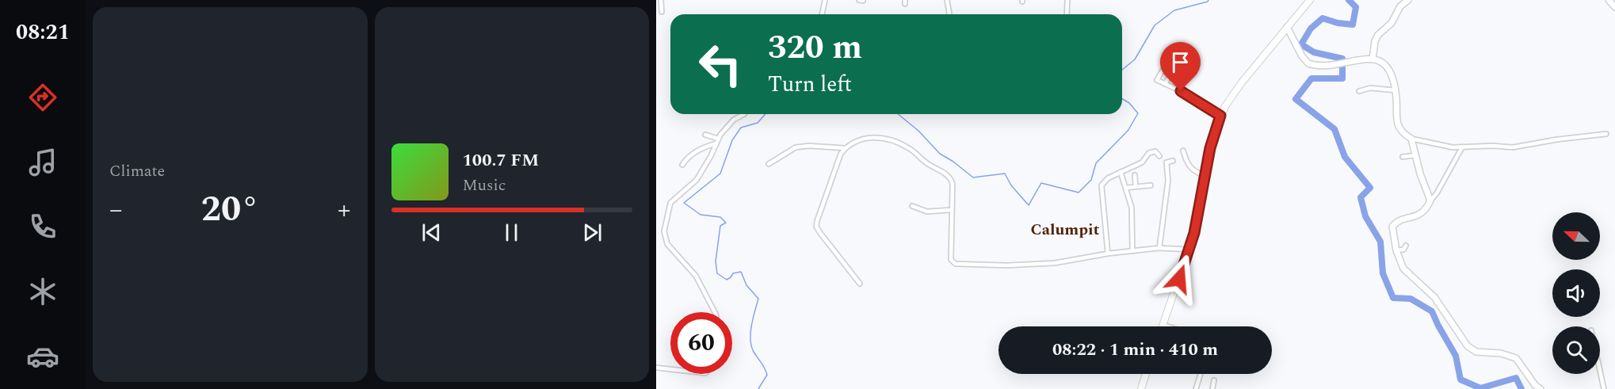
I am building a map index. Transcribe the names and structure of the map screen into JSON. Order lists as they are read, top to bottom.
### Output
{
  "districts": ["Calumpit"],
  "north": "left",
  "page": {
    "tabs": "08:21",
    "tile": "Climate",
    "turn": ["320 m", "Turn left"],
    "song": ["100.7 FM", "Music"],
    "heat": ["−", "20°", "+"],
    "limit": "60",
    "trip": "08:22 · 1 min · 410 m"
  }
}
